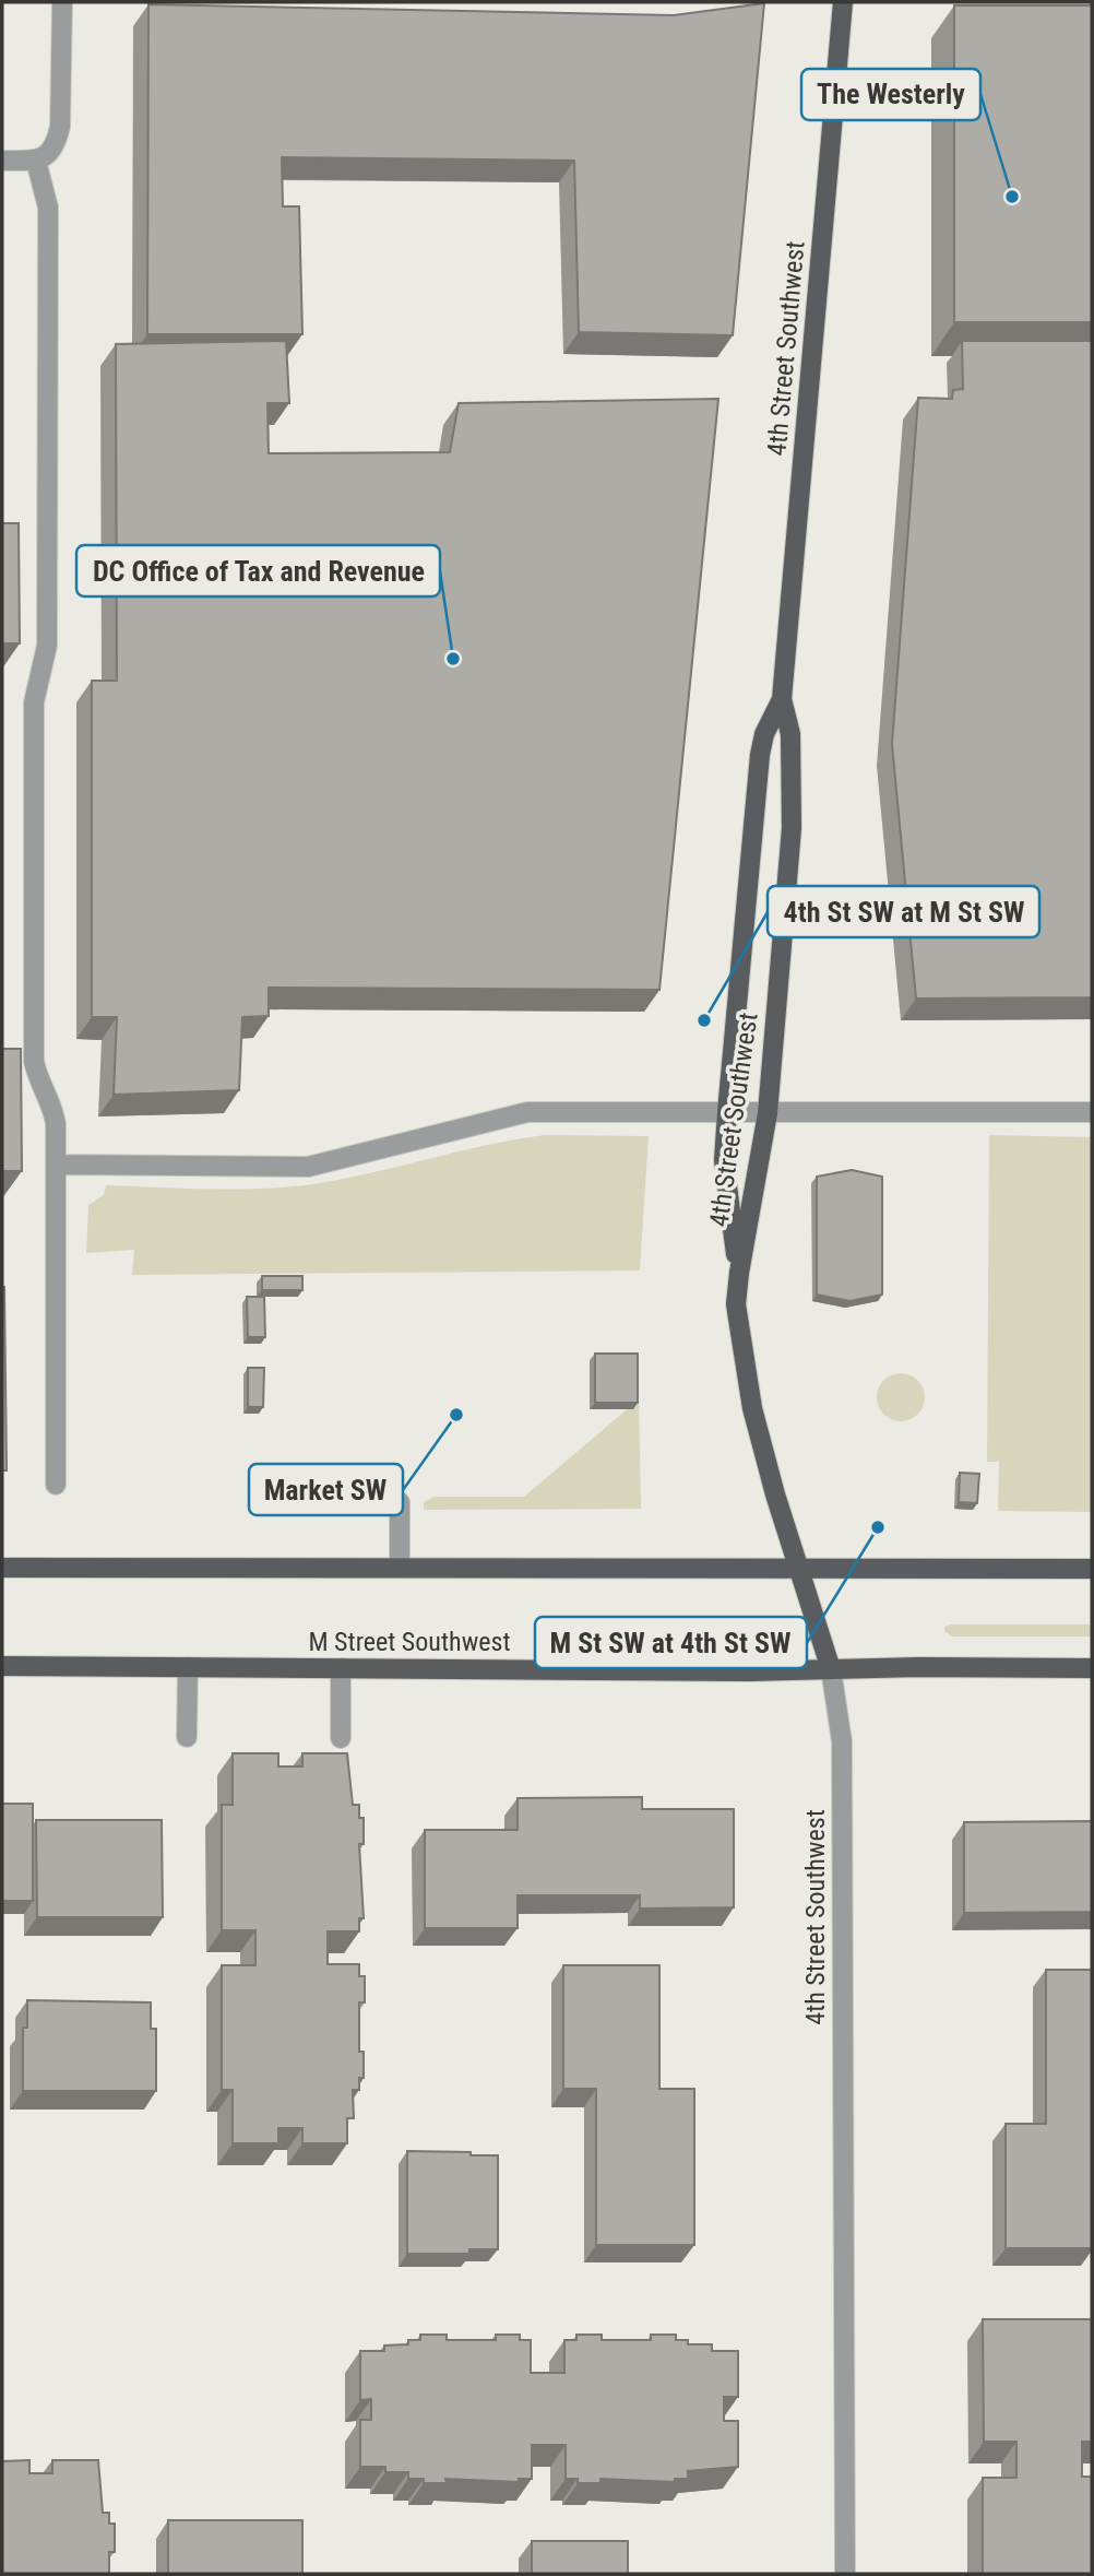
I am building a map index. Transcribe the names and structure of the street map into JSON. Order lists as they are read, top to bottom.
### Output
{
  "streets": {
    "main road": ["4th Street Southwest", "M Street Southwest"]
  },
  "crossings": [
    ["4th Street Southwest", "M Street Southwest"]
  ],
  "places": [
    "The Westerly",
    "DC Office of Tax and Revenue",
    "4th St SW at M St SW",
    "Market SW",
    "M St SW at 4th St SW"
  ]
}
